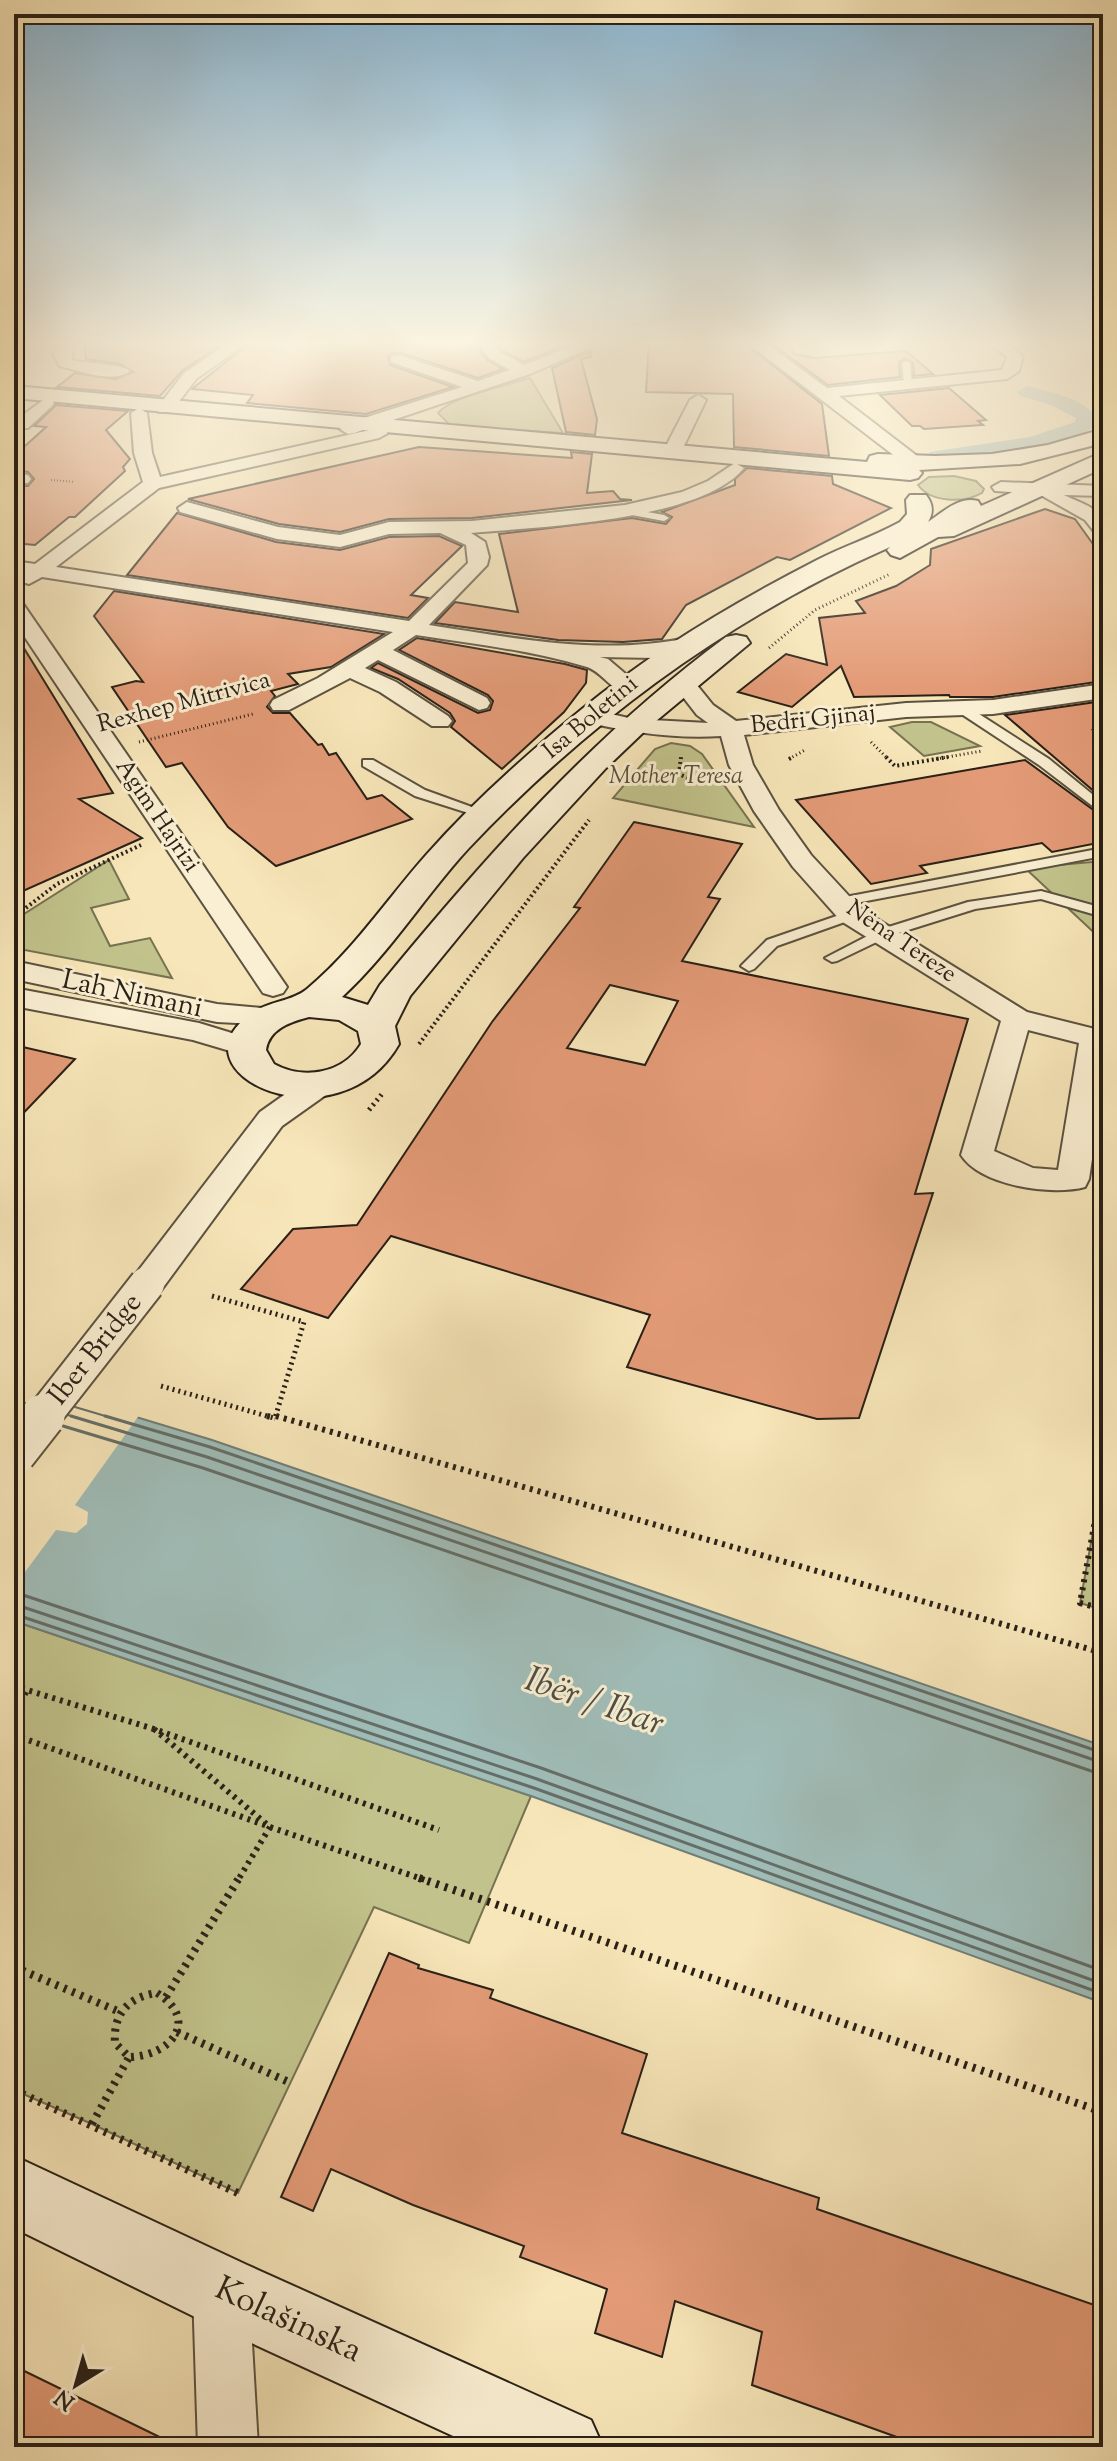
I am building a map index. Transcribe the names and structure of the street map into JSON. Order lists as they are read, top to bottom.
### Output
{
  "streets": {
    "main road": ["Isa Boletini", "Kolašinska"],
    "street": [
      "Rexhep Mitrivica",
      "Bedri Gjinaj",
      "Agim Hajrizi",
      "Nëna Tereze",
      "Lah Nimani",
      "Iber Bridge"
    ]
  },
  "crossings": [
    ["Rexhep Mitrivica", "Agim Hajrizi"],
    ["Isa Boletini", "Bedri Gjinaj"],
    ["Isa Boletini", "Agim Hajrizi"],
    ["Isa Boletini", "Lah Nimani"],
    ["Bedri Gjinaj", "Nëna Tereze"],
    ["Agim Hajrizi", "Lah Nimani"]
  ],
  "water": ["Ibër / Ibar"],
  "parks": ["Mother Teresa"],
  "north": "bottom left"
}
